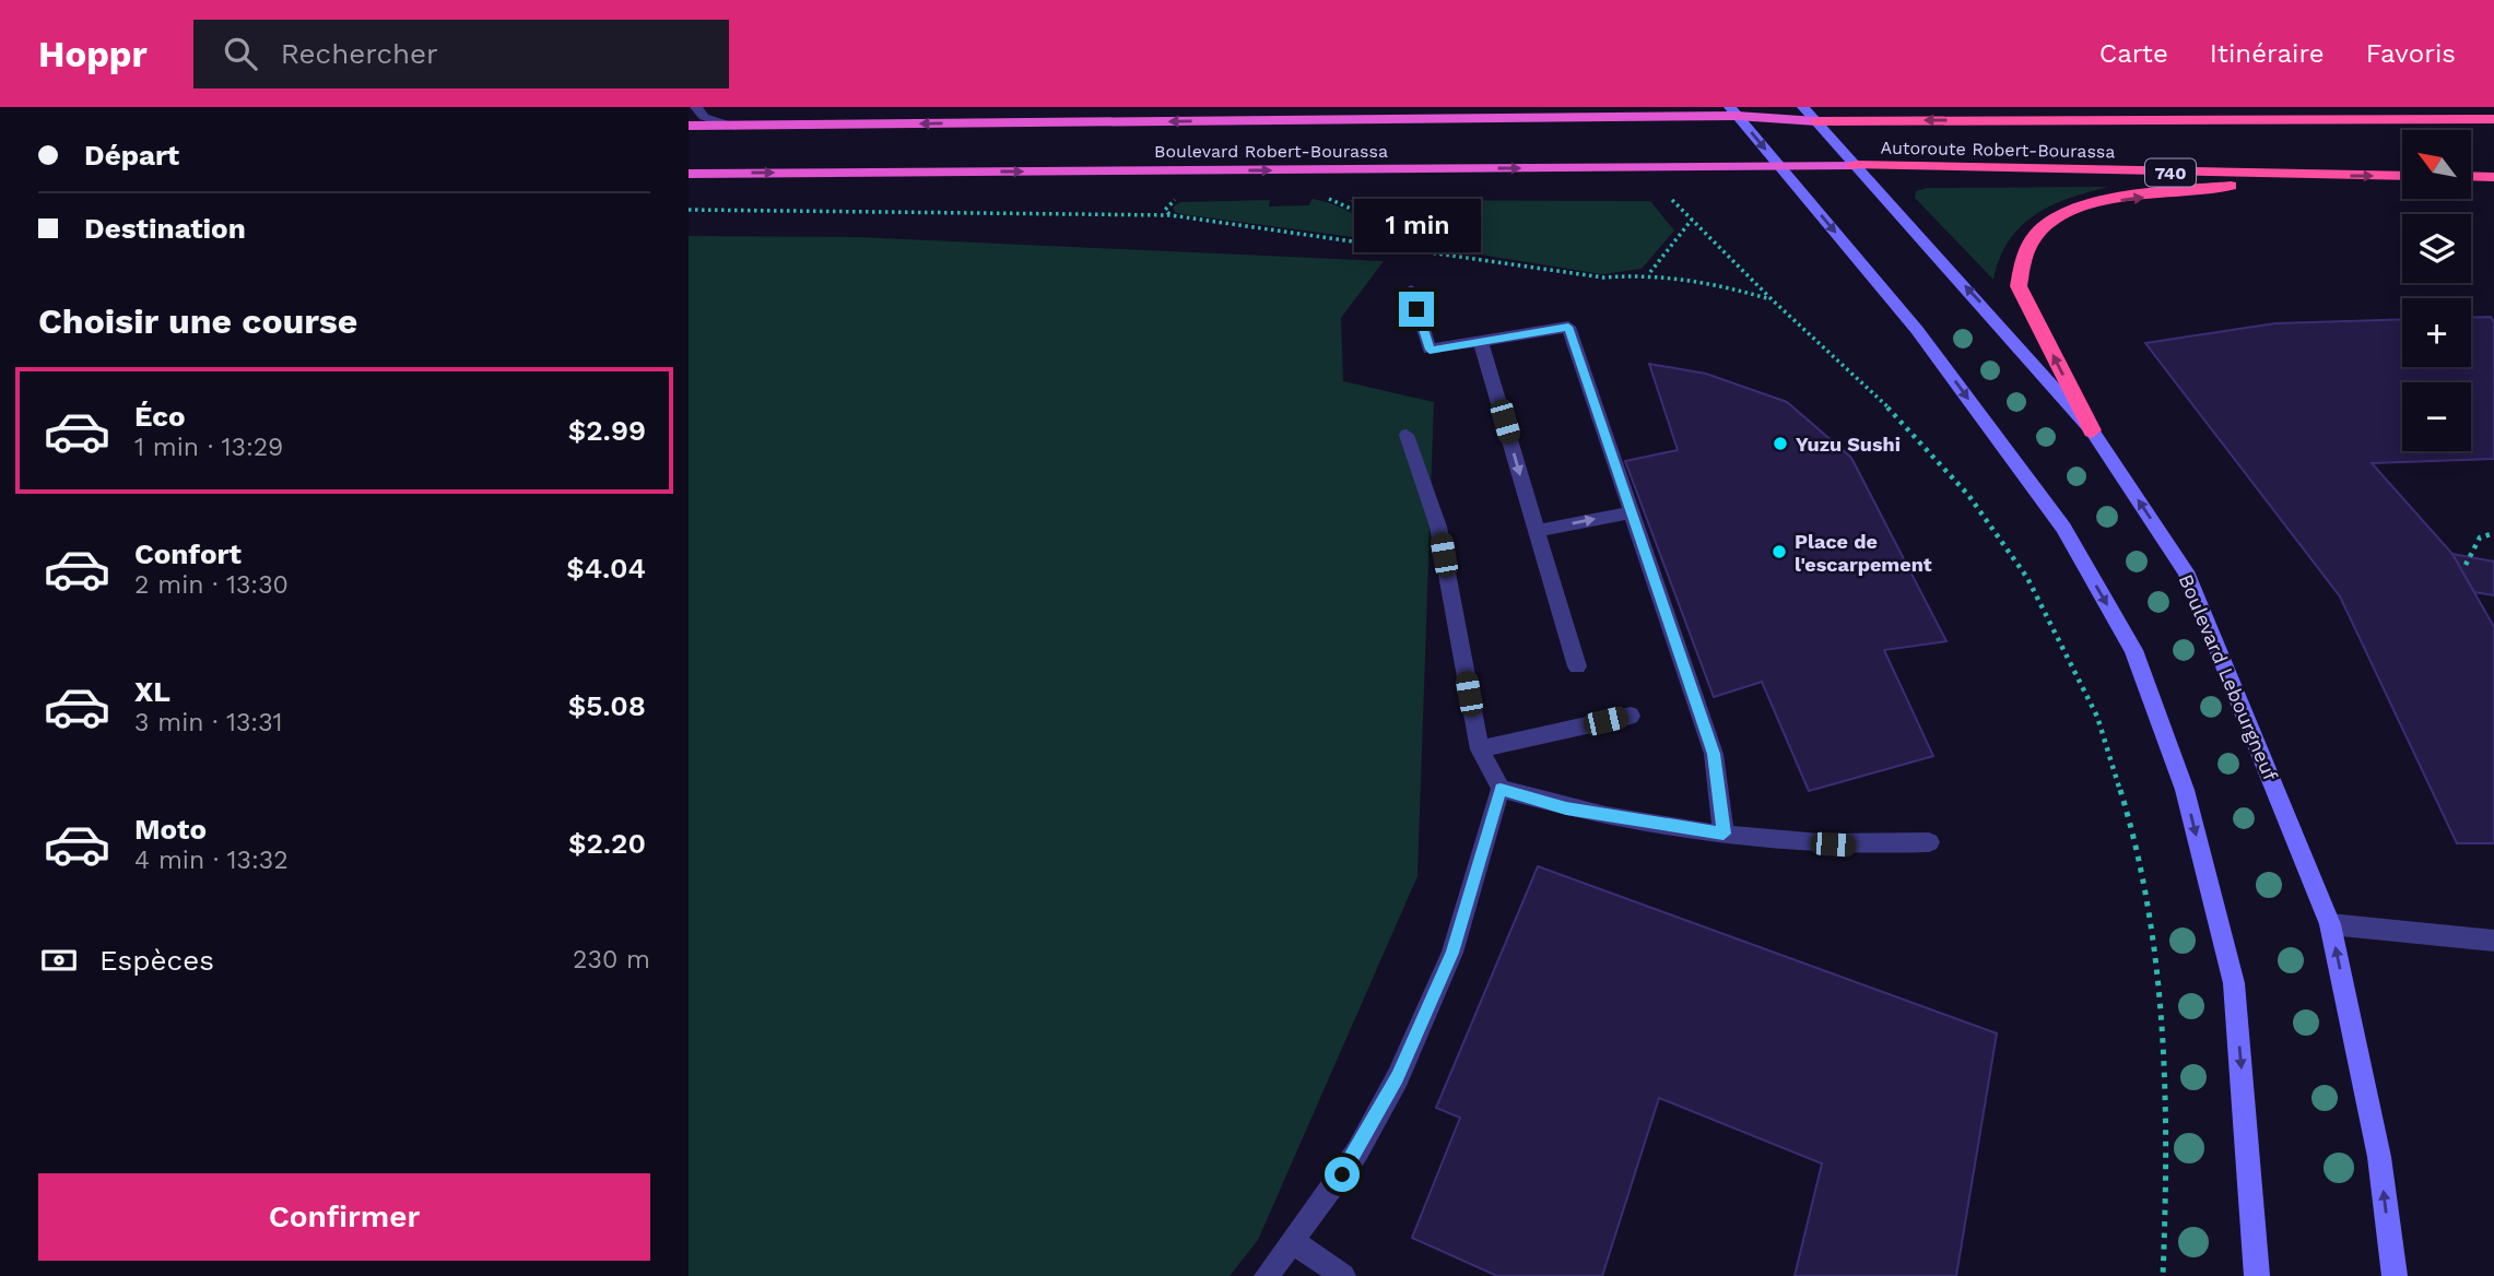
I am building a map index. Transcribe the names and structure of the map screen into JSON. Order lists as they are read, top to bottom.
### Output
{
  "streets": {
    "highway": ["Autoroute Robert-Bourassa", "Boulevard Robert-Bourassa", "740"],
    "main road": ["Boulevard Lebourgneuf"]
  },
  "crossings": [
    ["Autoroute Robert-Bourassa", "Boulevard Robert-Bourassa"],
    ["Autoroute Robert-Bourassa", "Boulevard Lebourgneuf"],
    ["Boulevard Robert-Bourassa", "Boulevard Lebourgneuf"]
  ],
  "places": ["Yuzu Sushi", "Place de l'escarpement"],
  "north": "top left",
  "page": {
    "header": "Hoppr",
    "search": "Rechercher",
    "nav": ["Carte", "Itinéraire", "Favoris"],
    "banner": ["Départ", "Destination"],
    "map_buttons": ["+", "−"],
    "bubble": "1 min",
    "heading": "Choisir une course",
    "list": [
      {
        "name": "Éco",
        "note": "1 min · 13:29",
        "value": "$2.99"
      },
      {
        "name": "Confort",
        "note": "2 min · 13:30",
        "value": "$4.04"
      },
      {
        "name": "XL",
        "note": "3 min · 13:31",
        "value": "$5.08"
      },
      {
        "name": "Moto",
        "note": "4 min · 13:32",
        "value": "$2.20"
      }
    ],
    "pay": ["Espèces", "230 m"],
    "buttons": "Confirmer"
  }
}
